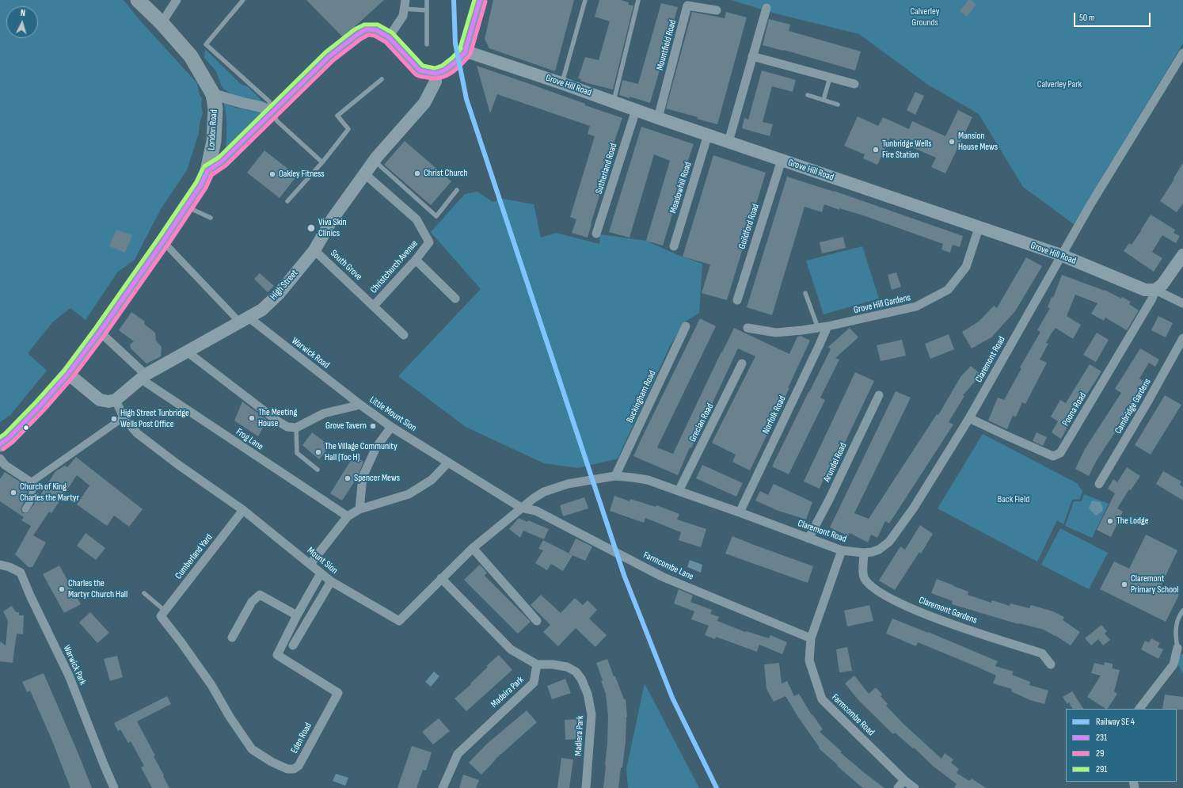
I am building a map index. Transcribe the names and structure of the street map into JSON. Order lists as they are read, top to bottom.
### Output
{
  "streets": {
    "highway": ["London Road"],
    "main road": ["Grove Hill Road", "High Street"],
    "street": [
      "Mountfield Road",
      "Sutherland Road",
      "Meadowhill Road",
      "Guildford Road",
      "South Grove",
      "Christchurch Avenue",
      "Grove Hill Gardens",
      "Warwick Road",
      "Claremont Road",
      "Buckingham Road",
      "Cambridge Gardens",
      "Poona Road",
      "Little Mount Sion",
      "Norfolk Road",
      "Grecian Road",
      "Frog Lane",
      "Arundel Road",
      "Cumberland Yard",
      "Mount Sion",
      "Farmcombe Lane",
      "Claremont Gardens",
      "Warwick Park",
      "Madeira Park",
      "Farmcombe Road",
      "Madiera Park",
      "Eden Road"
    ]
  },
  "crossings": [
    ["Mountfield Road", "Grove Hill Road"],
    ["Grove Hill Road", "Sutherland Road"],
    ["Grove Hill Road", "Meadowhill Road"],
    ["Grove Hill Road", "Guildford Road"],
    ["Grove Hill Road", "Grove Hill Gardens"],
    ["Grove Hill Road", "Claremont Road"],
    ["Grove Hill Road", "Poona Road"],
    ["London Road", "Frog Lane"],
    ["South Grove", "Christchurch Avenue"],
    ["South Grove", "High Street"],
    ["Christchurch Avenue", "High Street"],
    ["High Street", "Warwick Road"],
    ["High Street", "Frog Lane"],
    ["High Street", "Mount Sion"],
    ["Grove Hill Gardens", "Norfolk Road"],
    ["Warwick Road", "Little Mount Sion"],
    ["Claremont Road", "Buckingham Road"],
    ["Claremont Road", "Poona Road"],
    ["Claremont Road", "Little Mount Sion"],
    ["Claremont Road", "Norfolk Road"],
    ["Claremont Road", "Grecian Road"],
    ["Claremont Road", "Arundel Road"],
    ["Claremont Road", "Mount Sion"],
    ["Claremont Road", "Farmcombe Lane"],
    ["Claremont Road", "Claremont Gardens"],
    ["Claremont Road", "Farmcombe Road"],
    ["Little Mount Sion", "Mount Sion"],
    ["Little Mount Sion", "Farmcombe Lane"],
    ["Cumberland Yard", "Mount Sion"],
    ["Cumberland Yard", "Eden Road"],
    ["Mount Sion", "Farmcombe Lane"],
    ["Mount Sion", "Eden Road"],
    ["Farmcombe Lane", "Farmcombe Road"],
    ["Madeira Park", "Madiera Park"]
  ],
  "parks": ["Calverley Grounds", "Calverley Park", "Back Field"],
  "places": [
    "Mansion House Mews",
    "Tunbridge Wells Fire Station",
    "Christ Church",
    "Oakley Fitness",
    "Viva Skin Clinics",
    "The Meeting House",
    "High Street Tunbridge Wells Post Office",
    "Grove Tavern",
    "The Village Community Hall (Toc H)",
    "Spencer Mews",
    "Church of King Charles the Martyr",
    "The Lodge",
    "Claremont Primary School",
    "Charles the Martyr Church Hall"
  ],
  "lines": ["transit line 231", "transit line 291", "transit line 29"],
  "legend": [
    "Railway SE 4",
    "231",
    "29",
    "291"
  ],
  "scale_bar": "50 m",
  "north": "top"
}
